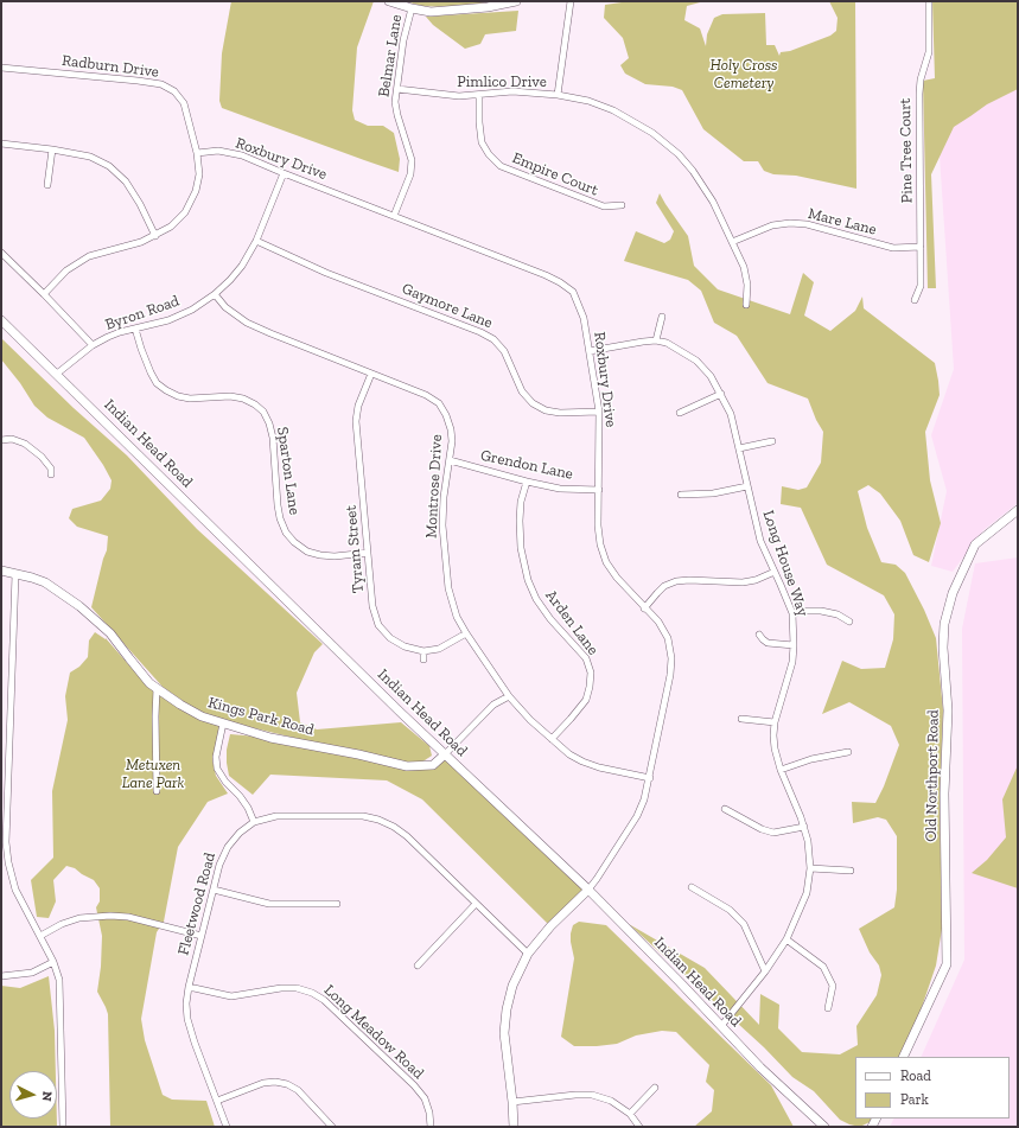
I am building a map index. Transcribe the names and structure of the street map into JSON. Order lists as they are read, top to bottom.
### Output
{
  "streets": {
    "main road": ["Indian Head Road", "Kings Park Road", "Old Northport Road"],
    "street": [
      "Belmar Lane",
      "Radburn Drive",
      "Pimlico Drive",
      "Pine Tree Court",
      "Roxbury Drive",
      "Empire Court",
      "Mare Lane",
      "Gaymore Lane",
      "Byron Road",
      "Grendon Lane",
      "Sparton Lane",
      "Montrose Drive",
      "Tyram Street",
      "Long House Way",
      "Arden Lane",
      "Fleetwood Road",
      "Long Meadow Road"
    ]
  },
  "crossings": [
    ["Belmar Lane", "Pimlico Drive"],
    ["Belmar Lane", "Roxbury Drive"],
    ["Radburn Drive", "Roxbury Drive"],
    ["Pimlico Drive", "Empire Court"],
    ["Pimlico Drive", "Mare Lane"],
    ["Pine Tree Court", "Mare Lane"],
    ["Roxbury Drive", "Gaymore Lane"],
    ["Roxbury Drive", "Byron Road"],
    ["Roxbury Drive", "Indian Head Road"],
    ["Roxbury Drive", "Grendon Lane"],
    ["Roxbury Drive", "Montrose Drive"],
    ["Gaymore Lane", "Byron Road"],
    ["Byron Road", "Indian Head Road"],
    ["Byron Road", "Sparton Lane"],
    ["Byron Road", "Montrose Drive"],
    ["Indian Head Road", "Long House Way"],
    ["Indian Head Road", "Kings Park Road"],
    ["Grendon Lane", "Montrose Drive"],
    ["Grendon Lane", "Arden Lane"],
    ["Sparton Lane", "Tyram Street"],
    ["Montrose Drive", "Tyram Street"],
    ["Montrose Drive", "Arden Lane"],
    ["Fleetwood Road", "Long Meadow Road"]
  ],
  "parks": ["Holy Cross Cemetery", "Metuxen Lane Park"],
  "legend": ["Road", "Park"],
  "north": "right"
}
